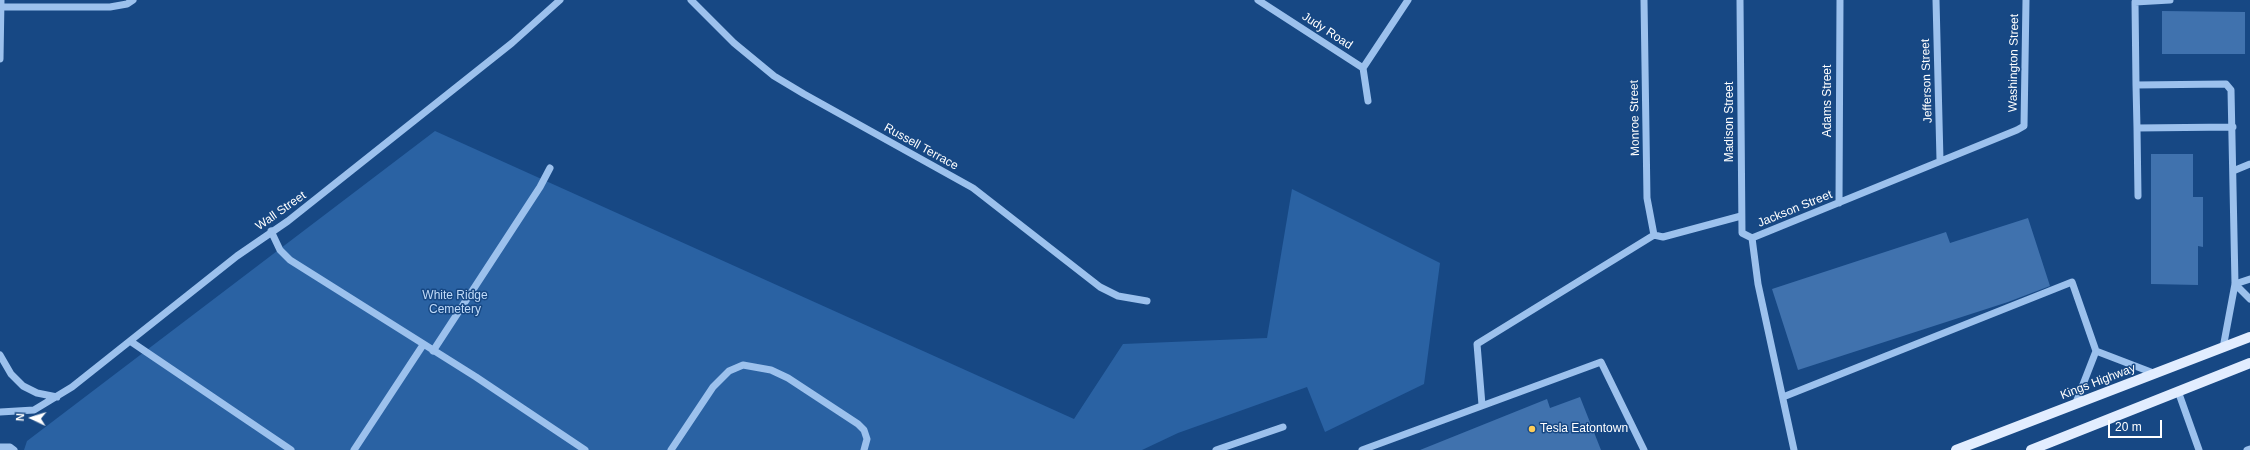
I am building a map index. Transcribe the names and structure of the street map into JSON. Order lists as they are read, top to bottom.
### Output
{
  "streets": {
    "main road": ["Kings Highway"],
    "street": [
      "Judy Road",
      "Washington Street",
      "Jefferson Street",
      "Adams Street",
      "Monroe Street",
      "Madison Street",
      "Russell Terrace",
      "Jackson Street",
      "Wall Street"
    ]
  },
  "crossings": [
    ["Washington Street", "Jackson Street"],
    ["Jefferson Street", "Jackson Street"],
    ["Adams Street", "Jackson Street"],
    ["Monroe Street", "Jackson Street"],
    ["Madison Street", "Jackson Street"]
  ],
  "parks": ["White Ridge Cemetery"],
  "places": ["Tesla Eatontown"],
  "scale_bar": "20 m",
  "north": "left"
}
